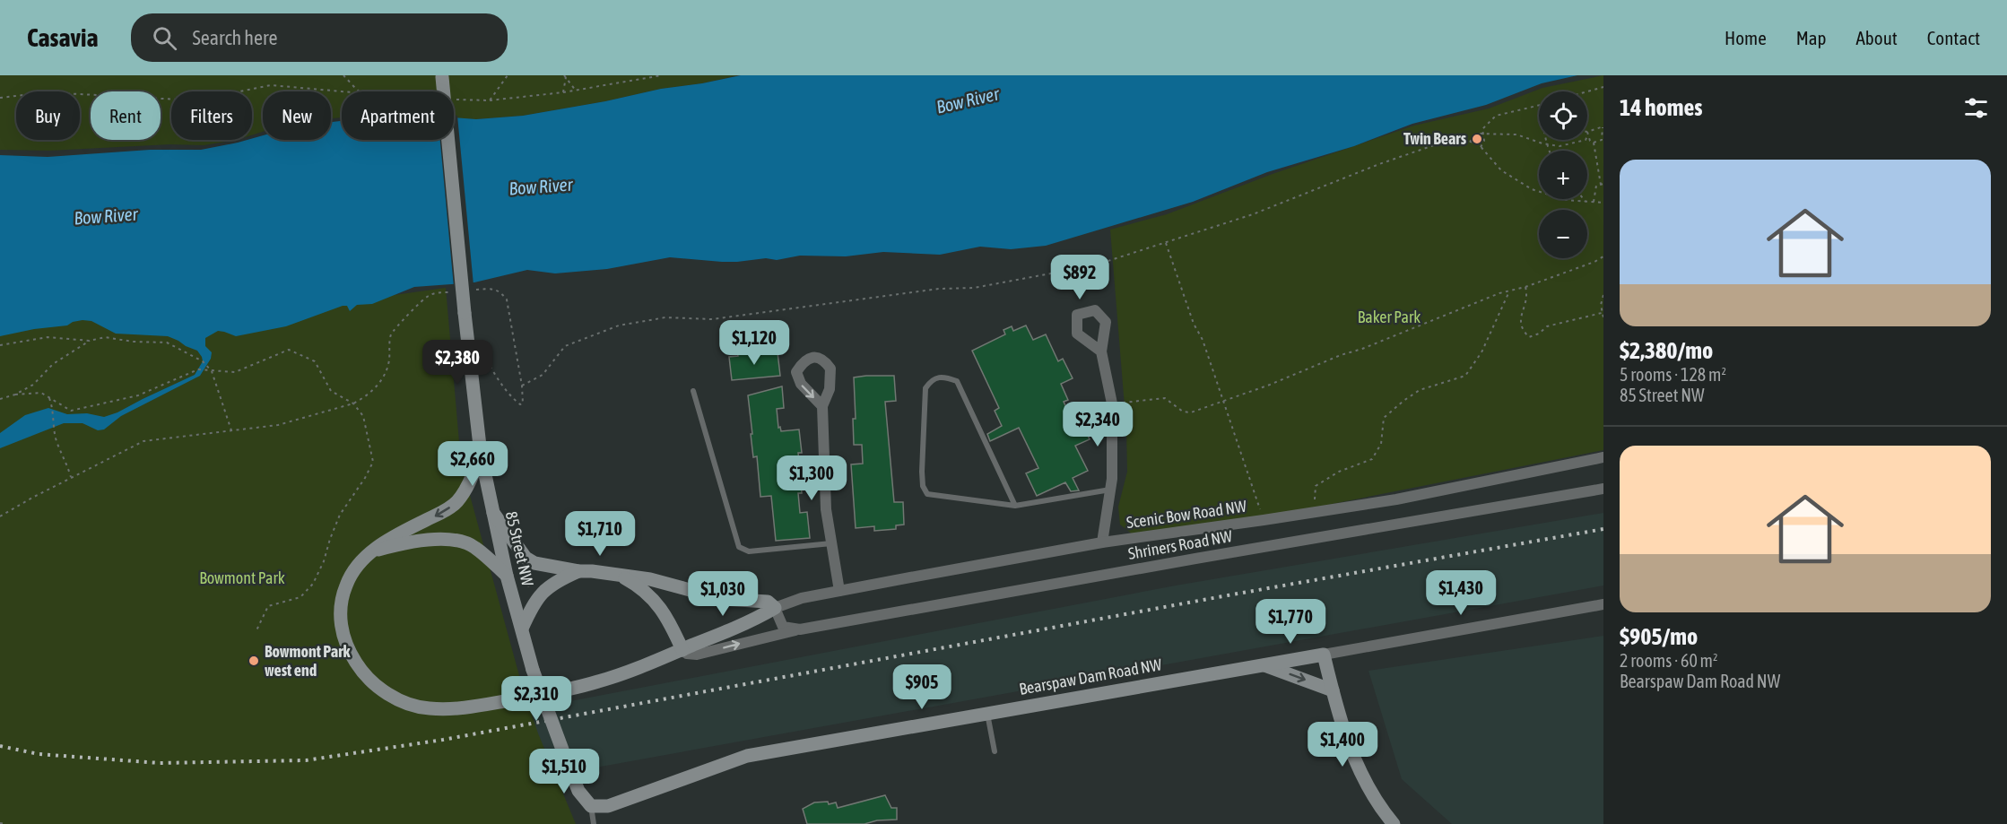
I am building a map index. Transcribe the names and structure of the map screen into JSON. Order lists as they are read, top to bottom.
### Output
{
  "streets": {
    "street": [
      "Scenic Bow Road NW",
      "Shriners Road NW",
      "85 Street NW",
      "Bearspaw Dam Road NW"
    ]
  },
  "crossings": [
    ["85 Street NW", "Bearspaw Dam Road NW"]
  ],
  "water": ["Bow River"],
  "parks": ["Baker Park", "Bowmont Park"],
  "places": ["Twin Bears", "Bowmont Park west end"],
  "page": {
    "header": "Casavia",
    "search": "Search here",
    "nav": [
      "Home",
      "Map",
      "About",
      "Contact"
    ],
    "heading": "14 homes",
    "map_buttons": ["+", "−"],
    "chip": [
      "Buy",
      "Rent",
      "Filters",
      "New",
      "Apartment"
    ],
    "list": [
      {
        "name": "$2,380/mo",
        "note": "5 rooms · 128 m² · 85 Street NW"
      },
      {
        "name": "$905/mo",
        "note": "2 rooms · 60 m² · Bearspaw Dam Road NW"
      }
    ],
    "price": [
      "$892",
      "$1,120",
      "$2,380",
      "$2,340",
      "$2,660",
      "$1,300",
      "$1,710",
      "$1,430",
      "$1,030",
      "$1,770",
      "$905",
      "$2,310",
      "$1,400",
      "$1,510"
    ]
  }
}
